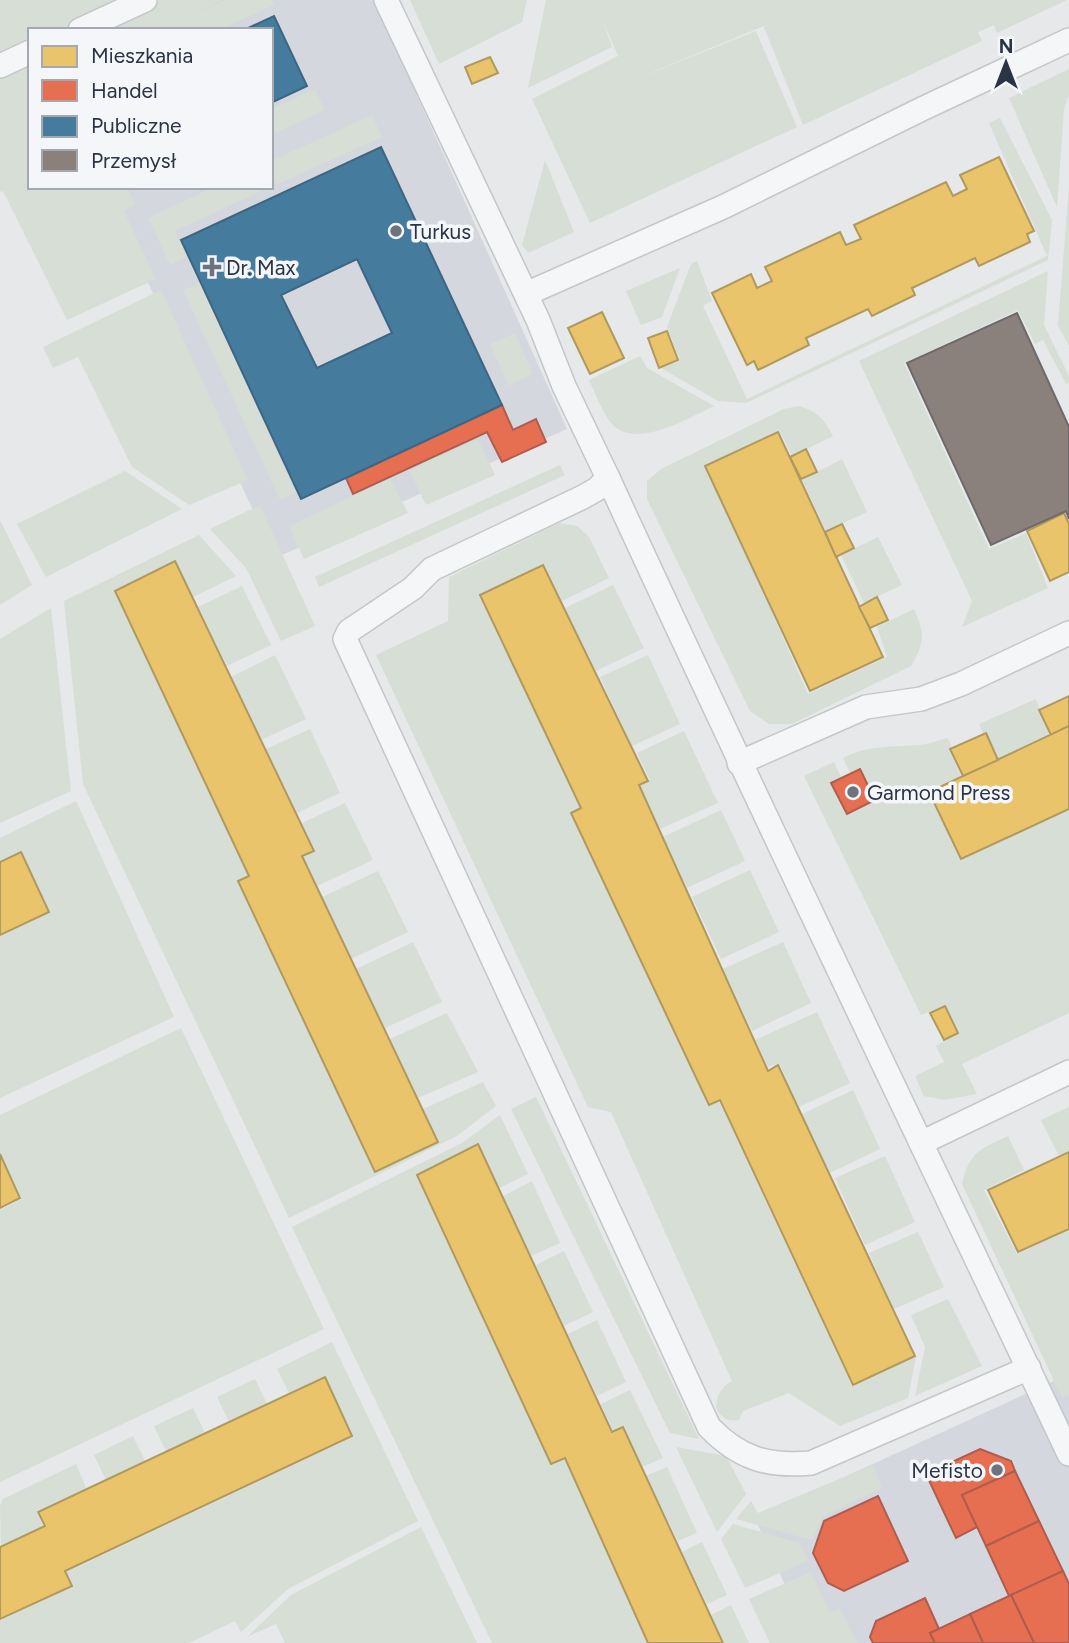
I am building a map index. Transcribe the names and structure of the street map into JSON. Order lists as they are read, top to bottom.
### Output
{
  "places": {
    "other": ["Turkus", "Garmond Press", "Mefisto"],
    "health": ["Dr. Max"]
  },
  "legend": [
    "Mieszkania",
    "Handel",
    "Publiczne",
    "Przemysł"
  ],
  "north": "top"
}
